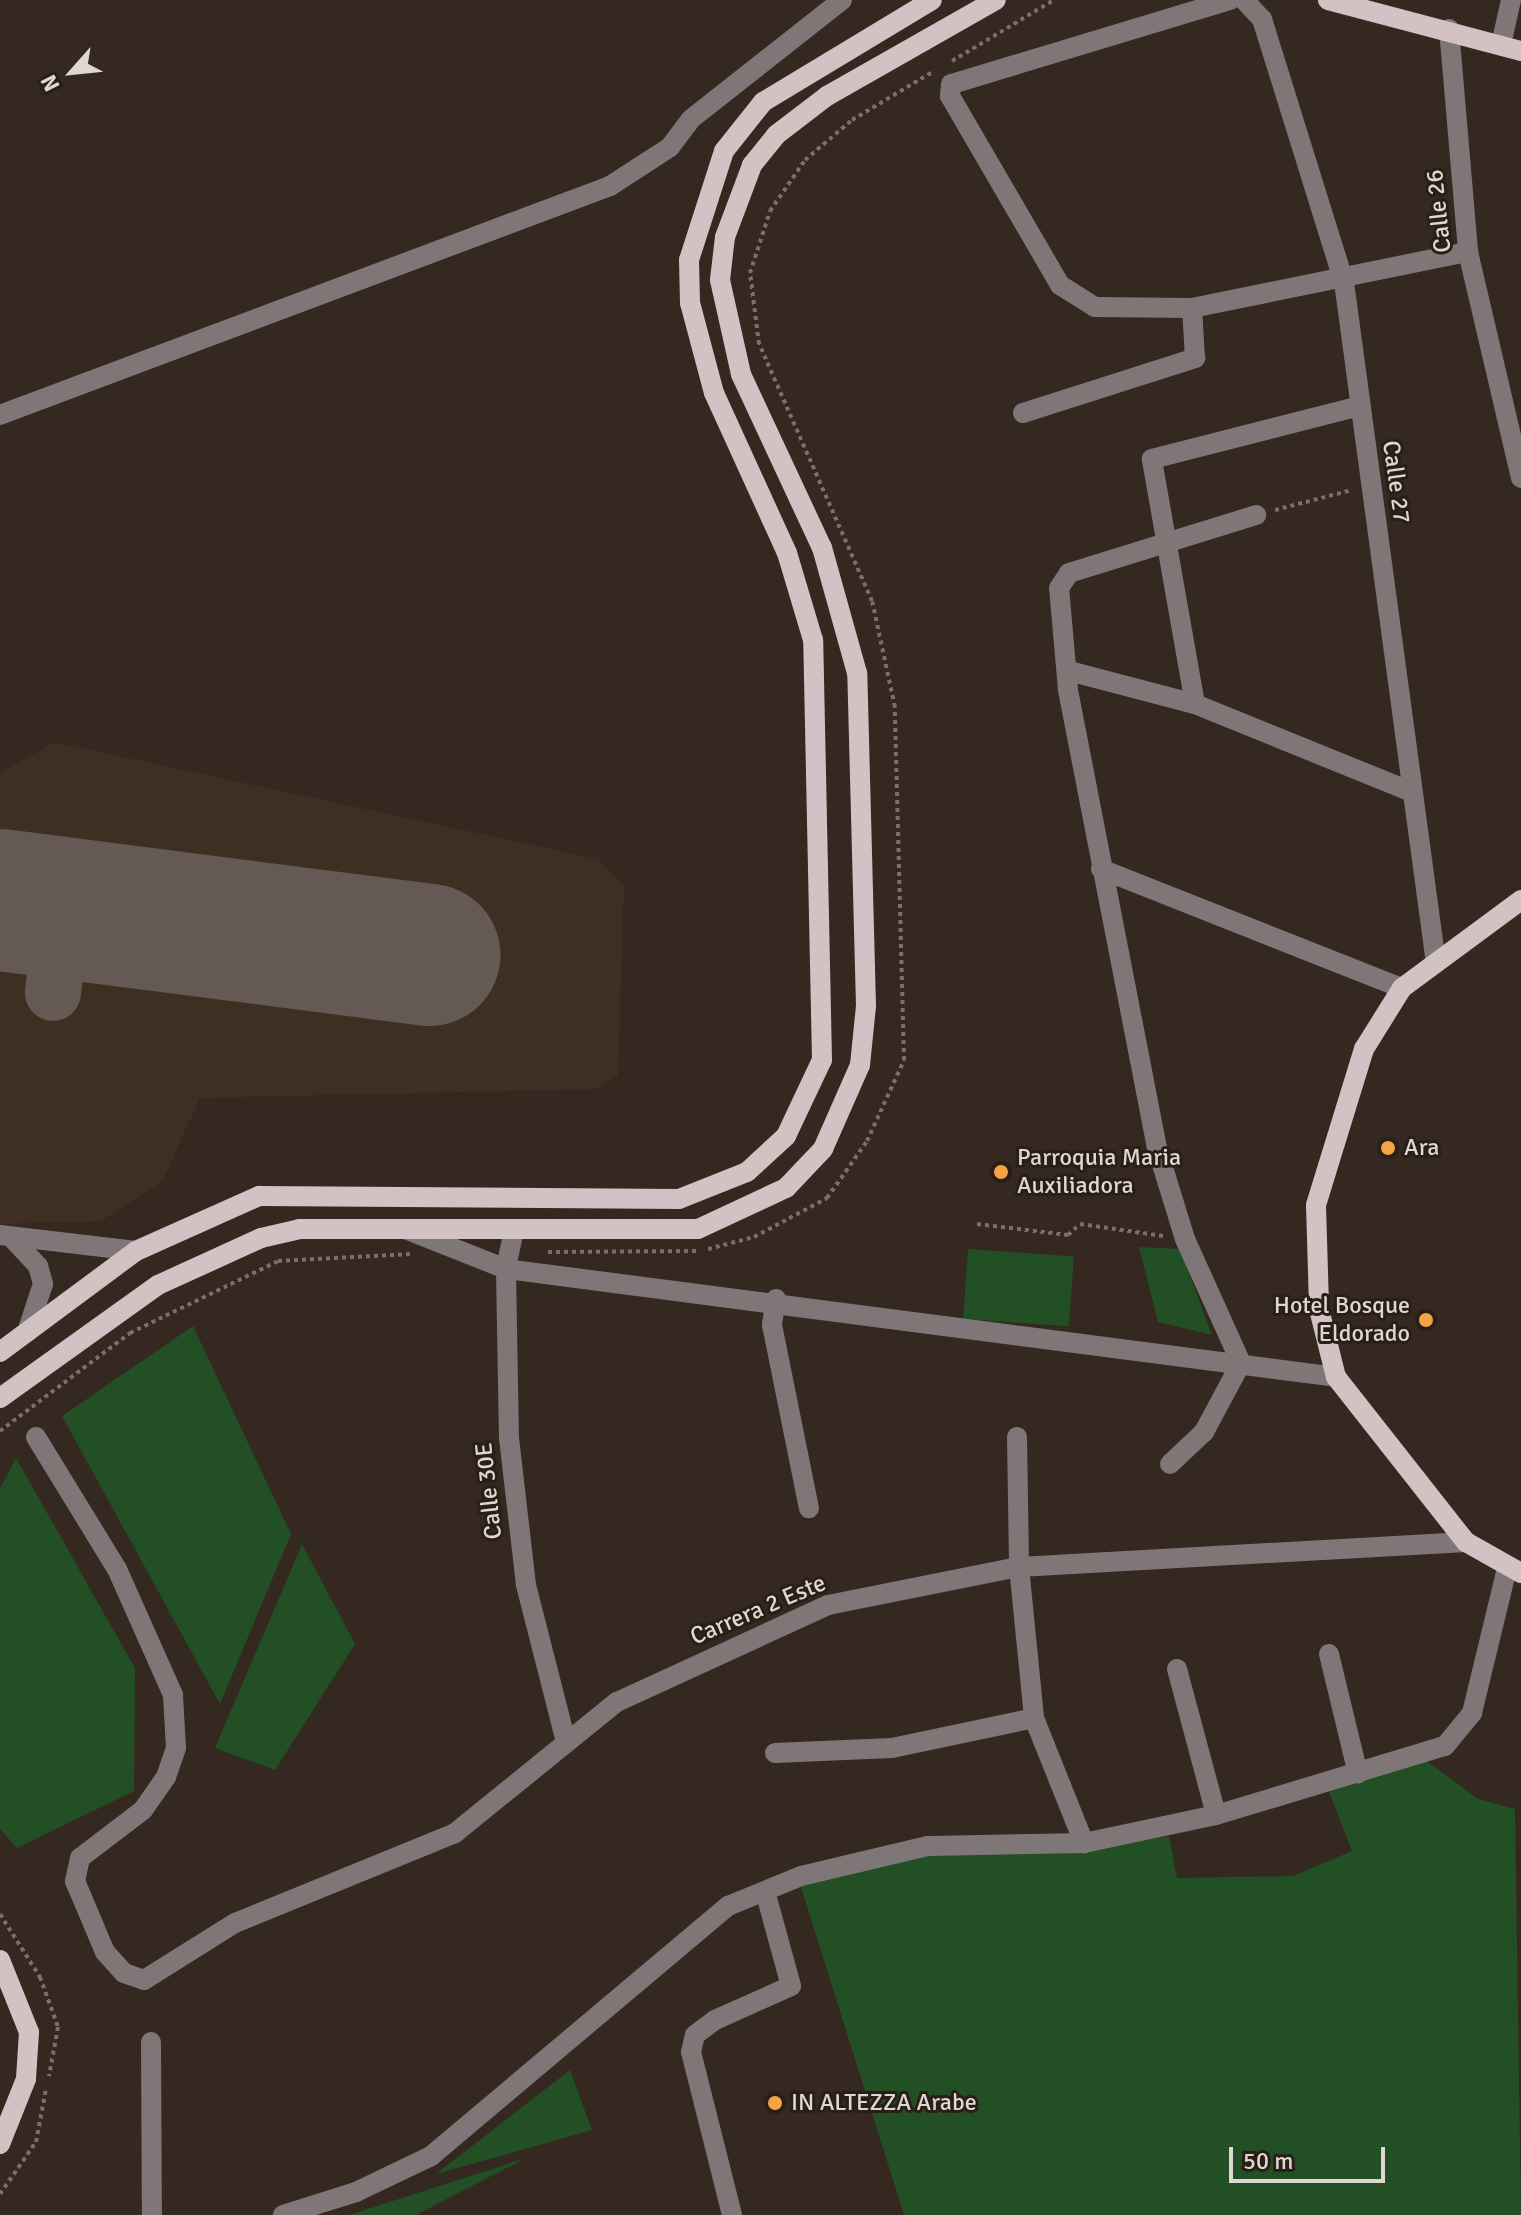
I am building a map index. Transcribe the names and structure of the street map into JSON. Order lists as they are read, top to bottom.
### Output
{
  "streets": {
    "street": [
      "Calle 26",
      "Calle 27",
      "Calle 30E",
      "Carrera 2 Este"
    ]
  },
  "crossings": [
    ["Calle 30E", "Carrera 2 Este"]
  ],
  "places": [
    "Ara",
    "Parroquia Maria Auxiliadora",
    "Hotel Bosque Eldorado",
    "IN ALTEZZA Arabe"
  ],
  "scale_bar": "50 m",
  "north": "bottom left"
}
